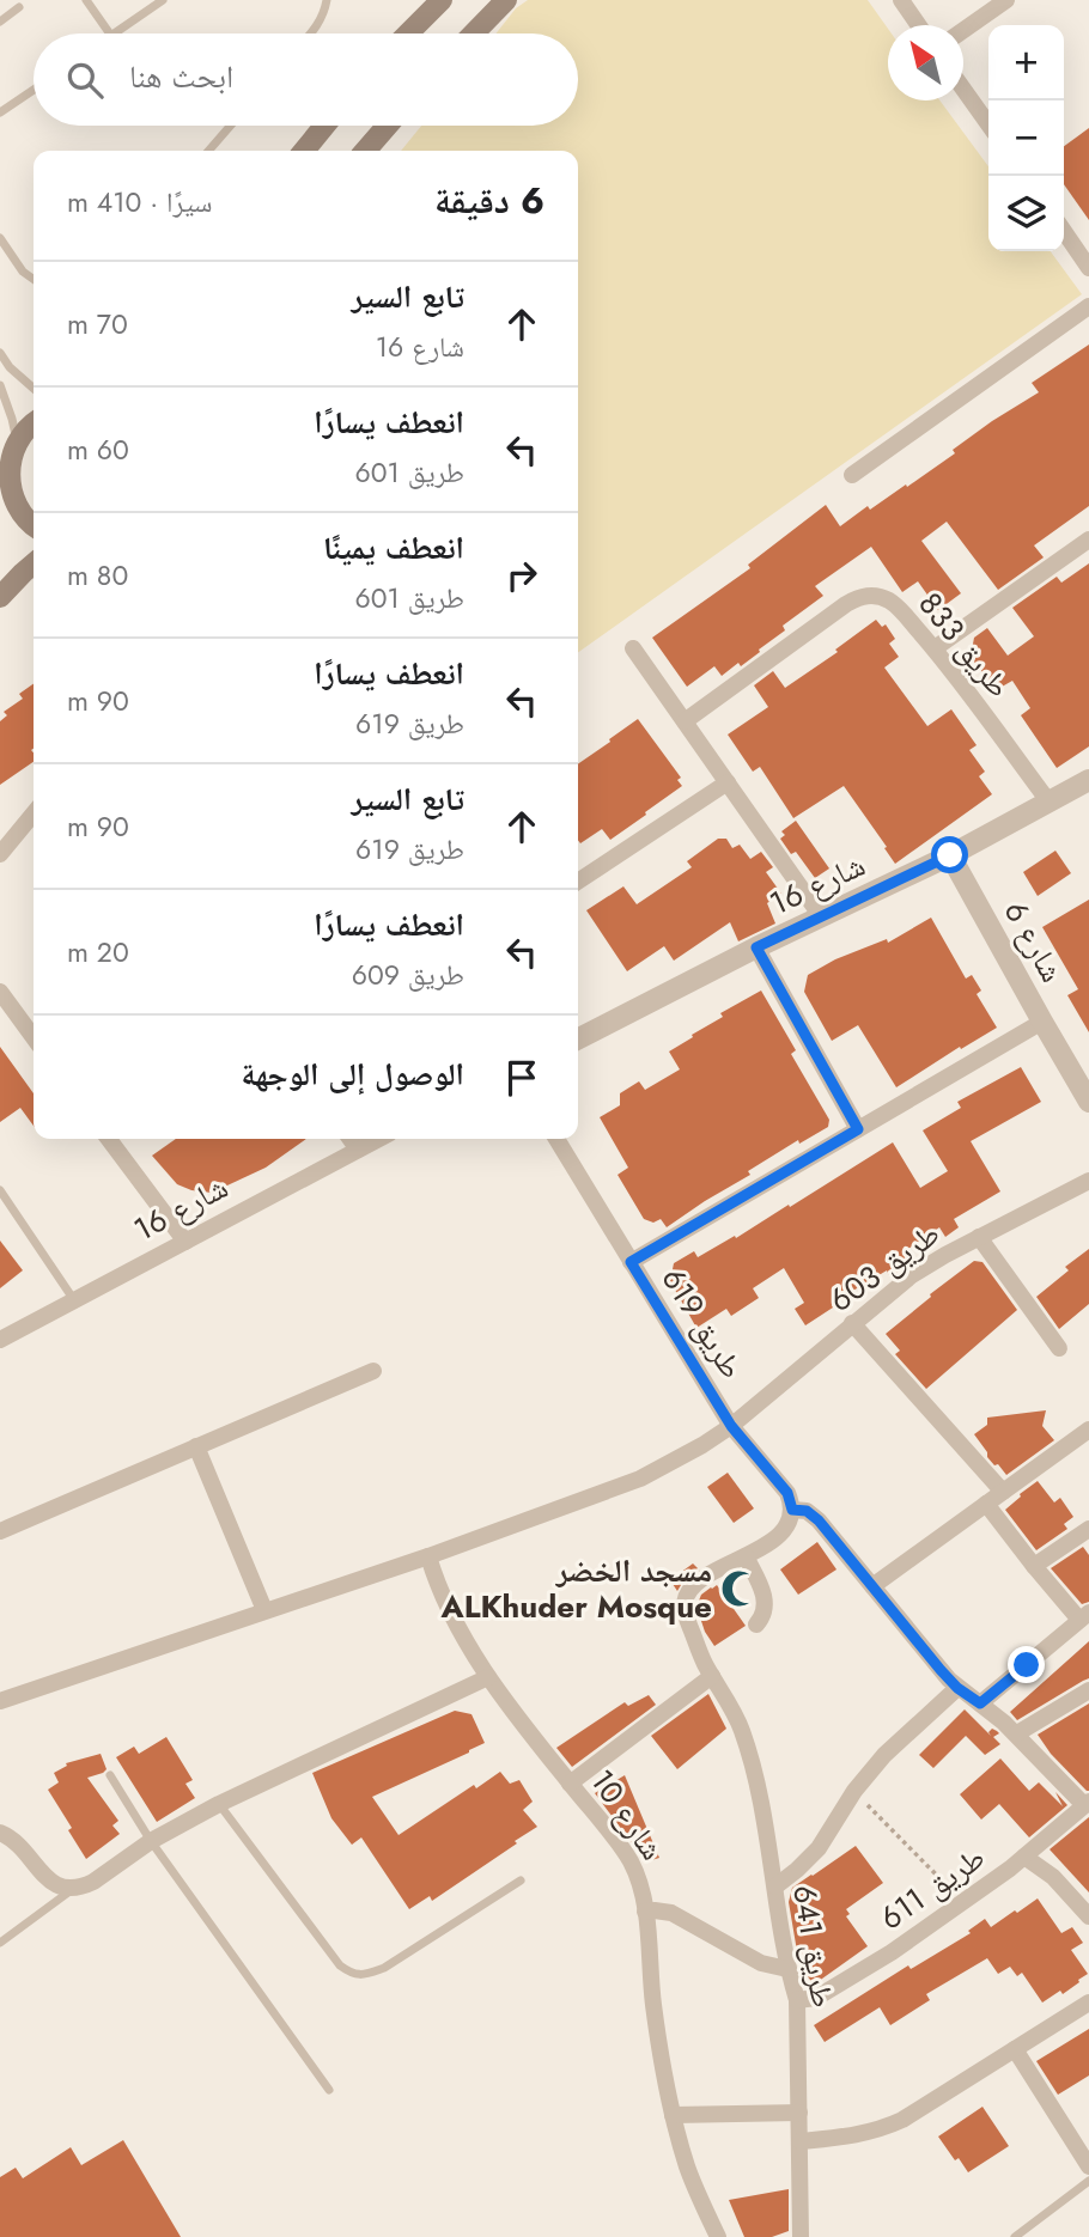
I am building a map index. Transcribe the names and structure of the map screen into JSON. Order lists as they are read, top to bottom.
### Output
{
  "streets": {
    "street": [
      "طريق 833",
      "شارع 16",
      "شارع 6",
      "طريق 603",
      "طريق 619",
      "شارع 10",
      "طريق 611",
      "طريق 641"
    ]
  },
  "crossings": [
    ["طريق 833", "شارع 16"],
    ["شارع 16", "شارع 6"],
    ["طريق 603", "طريق 619"],
    ["طريق 619", "طريق 611"],
    ["طريق 611", "طريق 641"]
  ],
  "places": {
    "mosque": ["مسجد الخضر ALKhuder Mosque"]
  },
  "north": "top left",
  "page": {
    "map_buttons": ["+", "−"],
    "search": "ابحث هنا",
    "heading": ["6 دقيقة", "سيرًا · 410 m"],
    "list": [
      ["تابع السير", "شارع 16", "70 m"],
      ["انعطف يسارًا", "طريق 601", "60 m"],
      ["انعطف يمينًا", "طريق 601", "80 m"],
      ["انعطف يسارًا", "طريق 619", "90 m"],
      ["تابع السير", "طريق 619", "90 m"],
      ["انعطف يسارًا", "طريق 609", "20 m"],
      "الوصول إلى الوجهة"
    ]
  }
}
